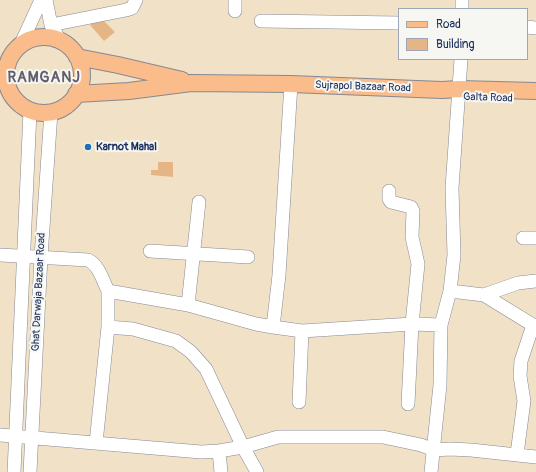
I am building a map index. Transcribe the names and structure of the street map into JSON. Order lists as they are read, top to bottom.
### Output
{
  "streets": {
    "main road": ["Sujrapol Bazaar Road", "Galta Road"],
    "street": ["Ghat Darwaja Bazaar Road"]
  },
  "crossings": [
    ["Sujrapol Bazaar Road", "Galta Road"],
    ["Sujrapol Bazaar Road", "Ghat Darwaja Bazaar Road"]
  ],
  "districts": ["RAMGANJ"],
  "places": ["Karnot Mahal"],
  "legend": ["Road", "Building"]
}
